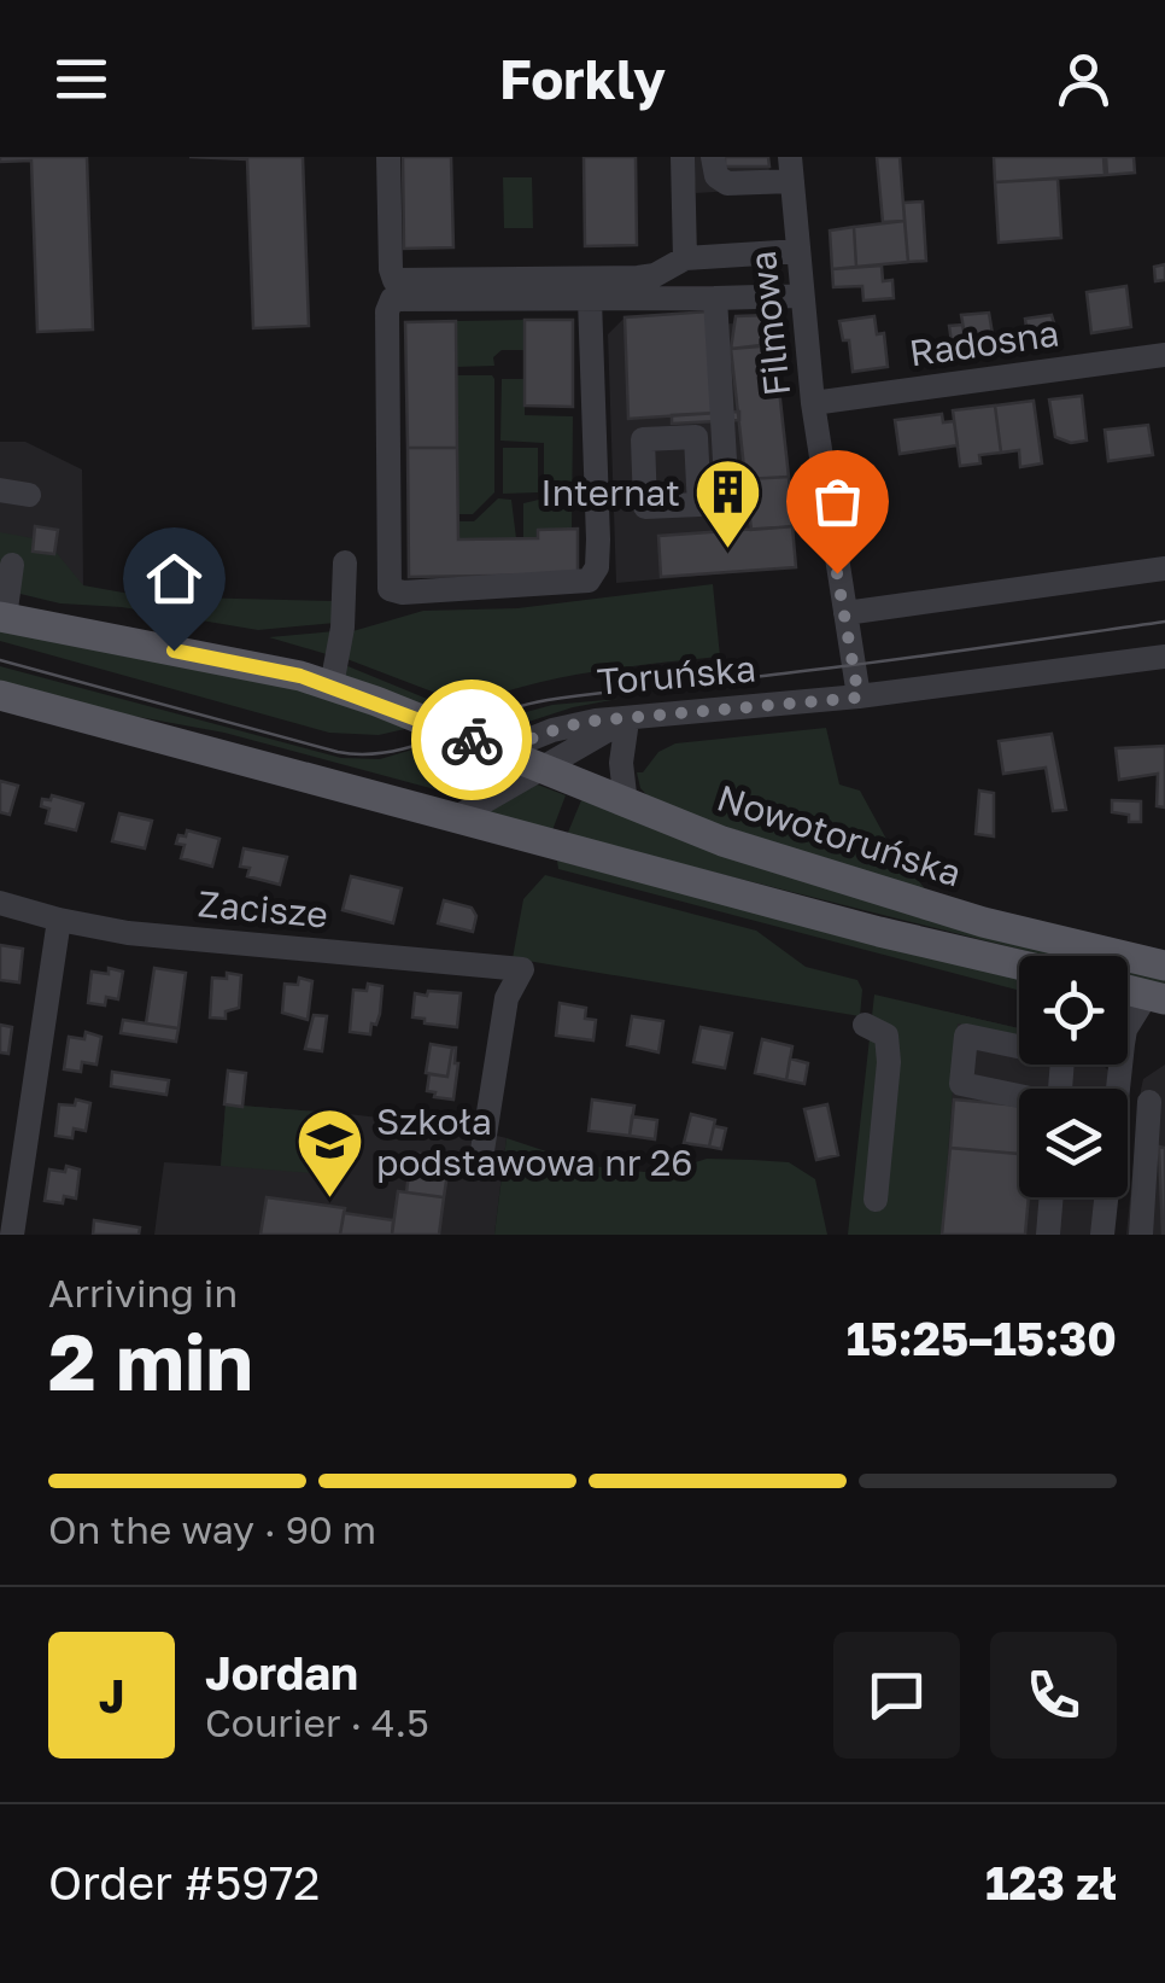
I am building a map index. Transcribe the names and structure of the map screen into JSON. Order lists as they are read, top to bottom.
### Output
{
  "streets": {
    "main road": ["Nowotoruńska"],
    "street": [
      "Filmowa",
      "Radosna",
      "Toruńska",
      "Zacisze"
    ]
  },
  "crossings": [
    ["Filmowa", "Radosna"],
    ["Filmowa", "Toruńska"],
    ["Toruńska", "Nowotoruńska"]
  ],
  "places": {
    "building": ["Internat"],
    "school or university": ["Szkoła podstawowa nr 26"]
  },
  "page": {
    "header": "Forkly",
    "heading": ["2 min", "Arriving in", "15:25–15:30"],
    "panel": [
      "Jordan",
      "Courier · 4.5",
      "Order #5972",
      "123 zł"
    ],
    "bar": "On the way · 90 m",
    "round": "J"
  }
}
